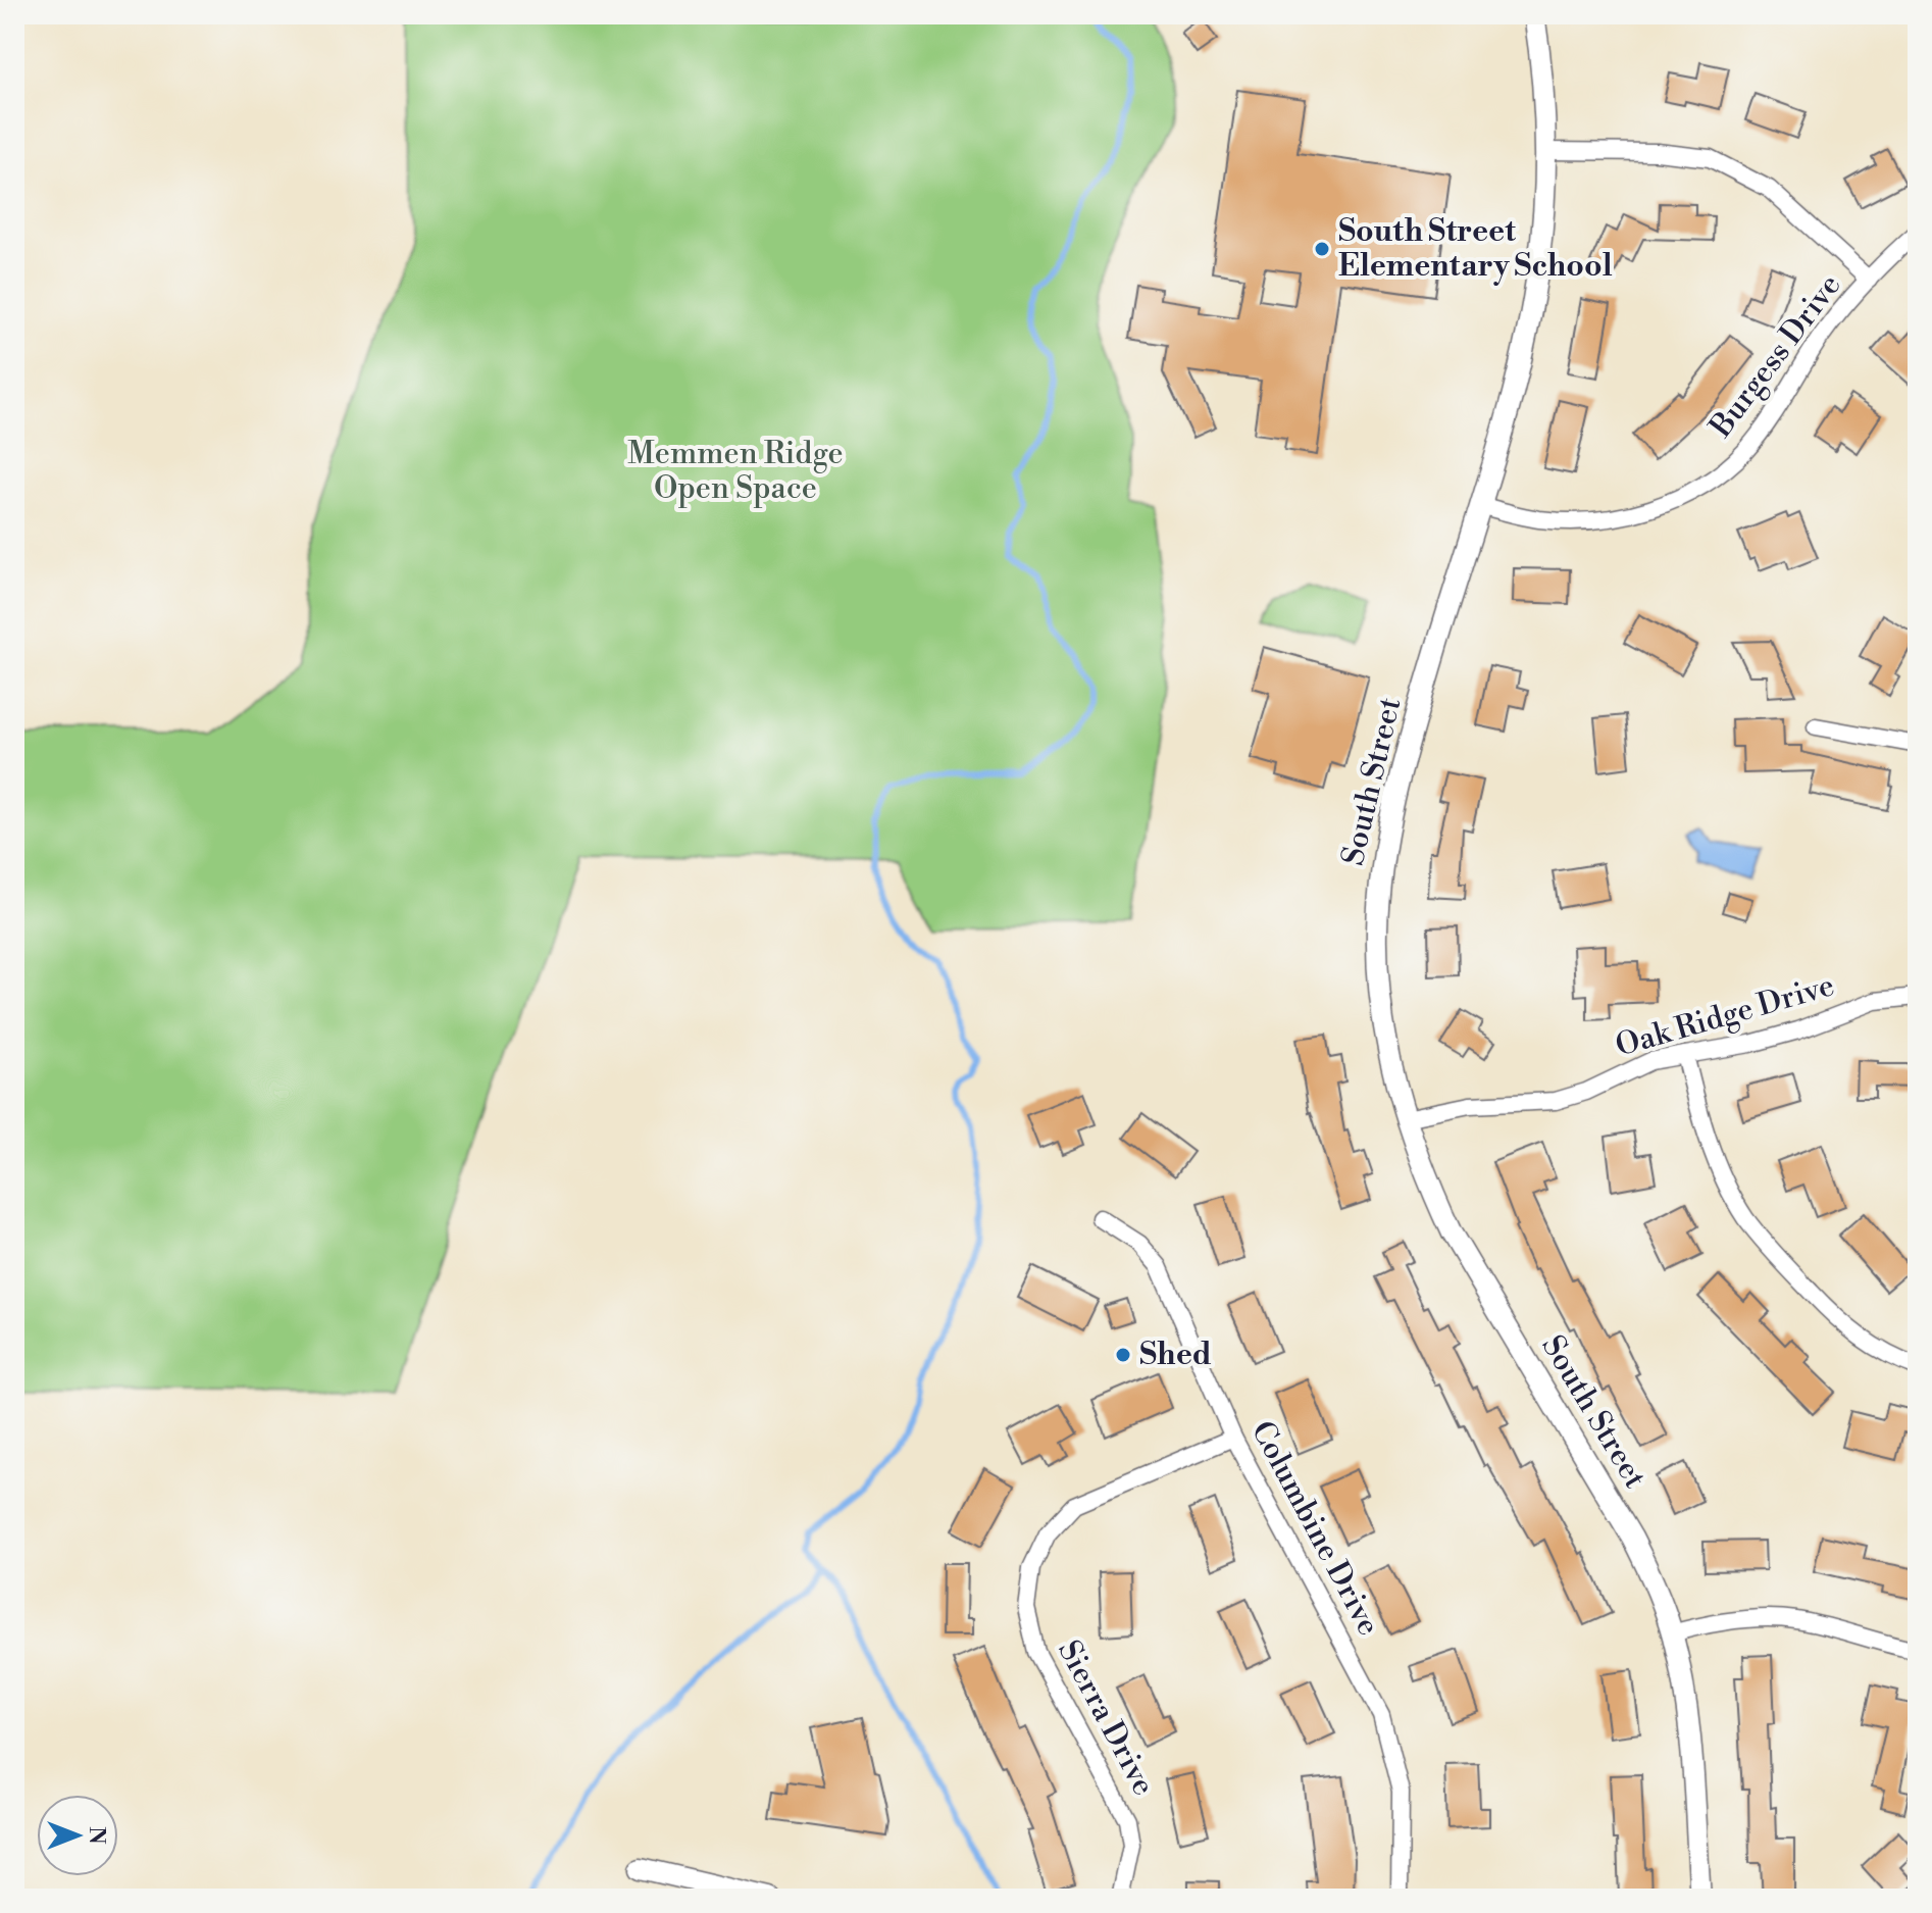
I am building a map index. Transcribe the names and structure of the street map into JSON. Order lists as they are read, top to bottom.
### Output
{
  "streets": {
    "street": [
      "Burgess Drive",
      "South Street",
      "Oak Ridge Drive",
      "Columbine Drive",
      "Sierra Drive"
    ]
  },
  "crossings": [
    ["Burgess Drive", "South Street"],
    ["South Street", "Oak Ridge Drive"],
    ["Columbine Drive", "Sierra Drive"]
  ],
  "parks": ["Memmen Ridge Open Space"],
  "places": ["South Street Elementary School", "Shed"],
  "north": "right"
}
